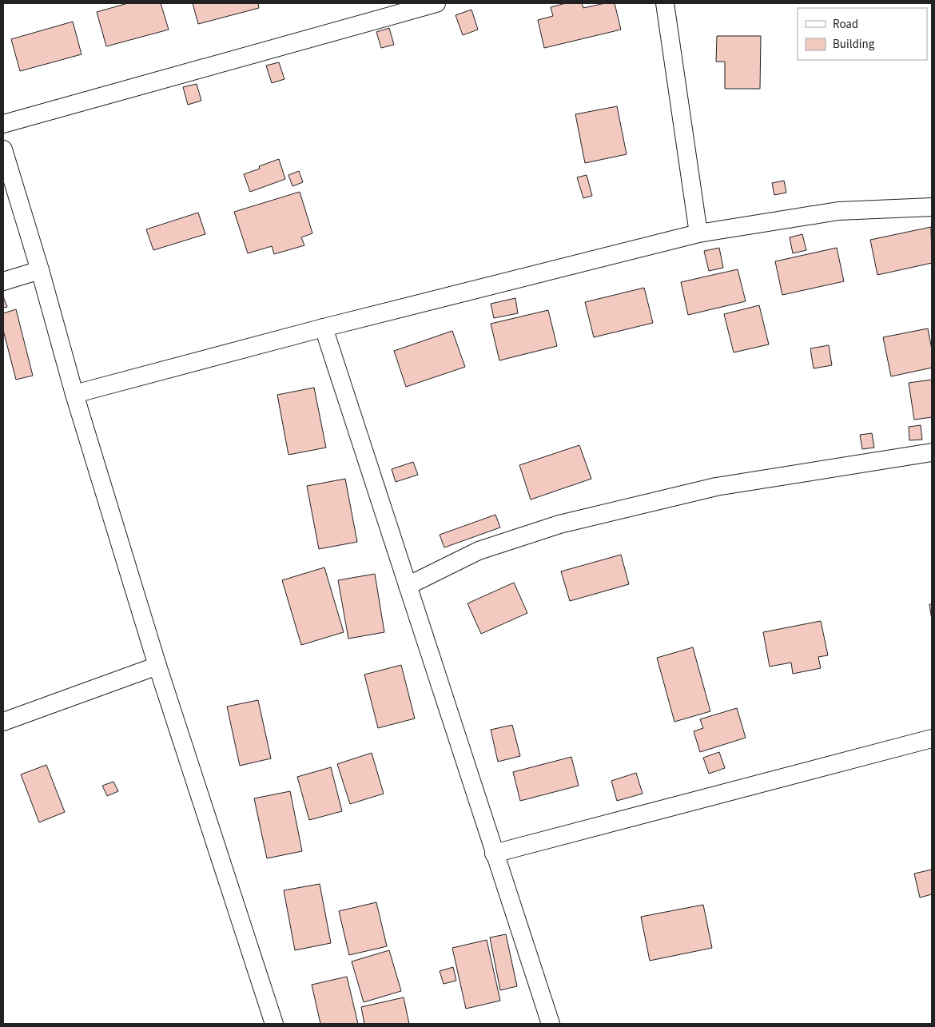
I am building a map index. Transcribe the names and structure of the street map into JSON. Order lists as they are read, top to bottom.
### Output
{
  "legend": ["Road", "Building"]
}
